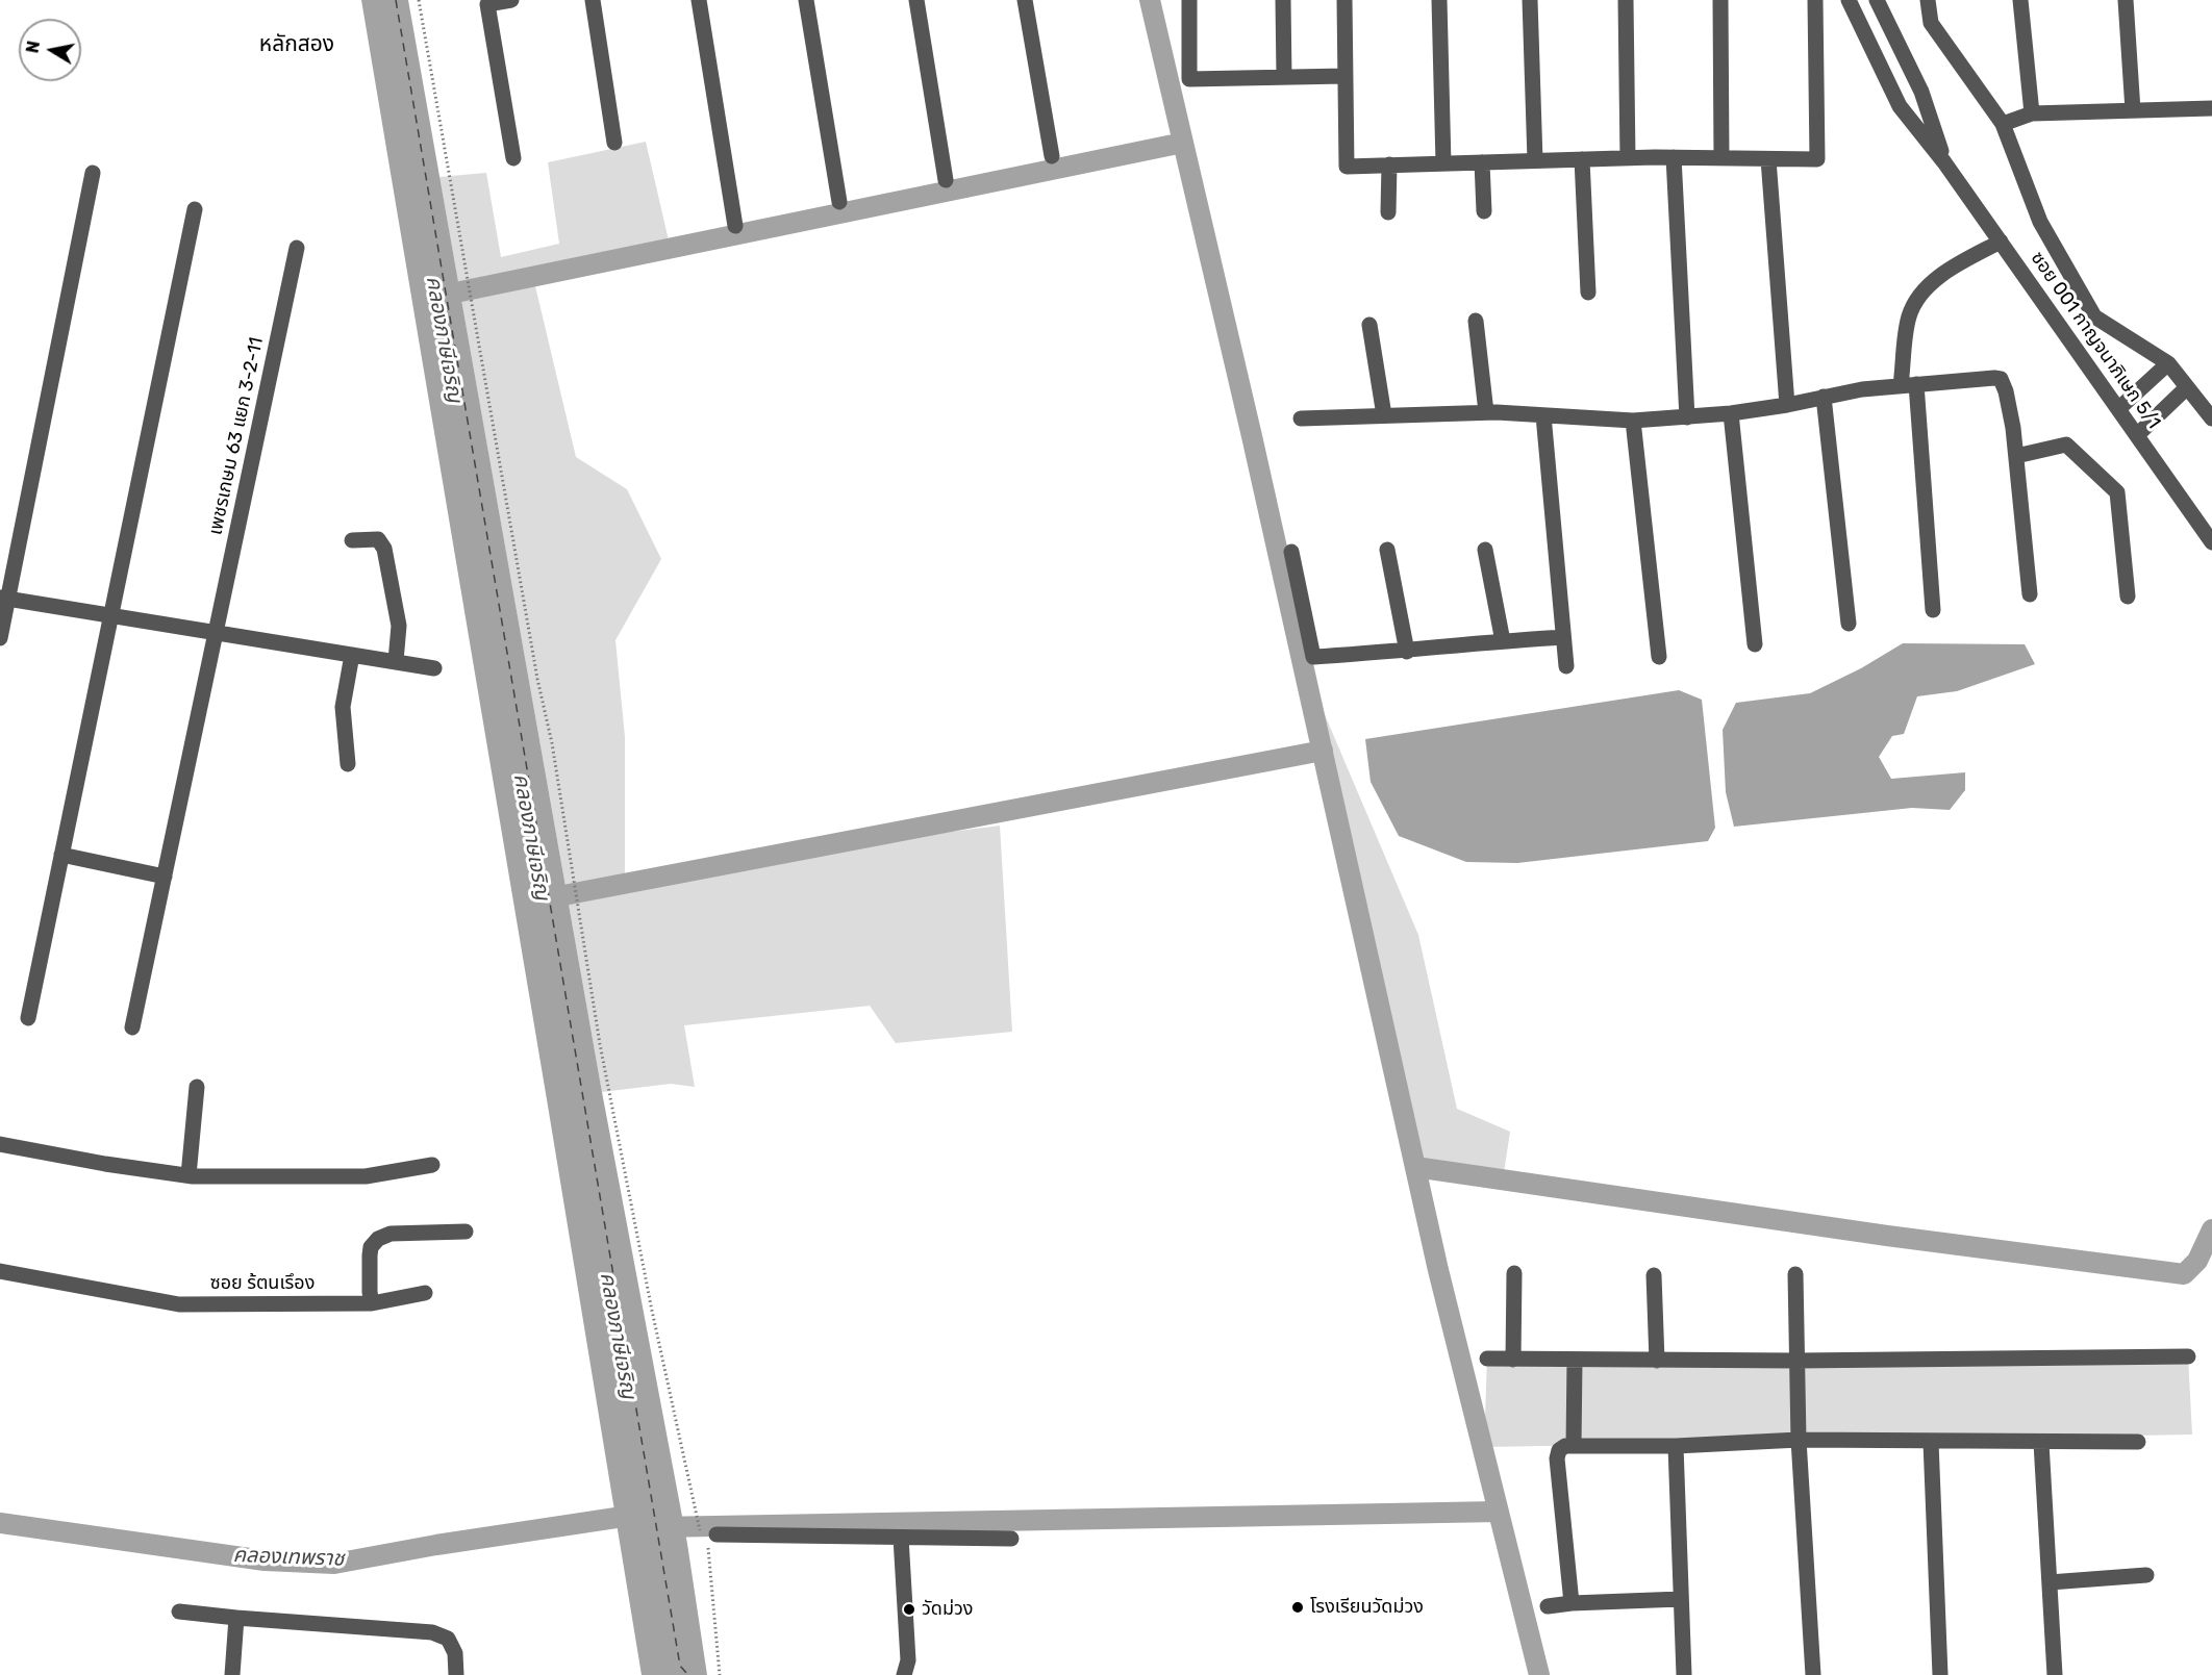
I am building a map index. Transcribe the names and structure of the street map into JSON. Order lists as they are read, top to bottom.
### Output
{
  "streets": {
    "street": ["ซอย 001 กาญจนาภิเษก 5/1", "เพชรเกษม 63 แยก 3-2-11", "ซอย ร้ตนเรึอง"]
  },
  "districts": ["หลักสอง"],
  "water": ["คลองภาษีเจริญ", "คลองเทพราช"],
  "places": ["โรงเรียนวัดม่วง", "วัดม่วง"],
  "north": "left"
}
